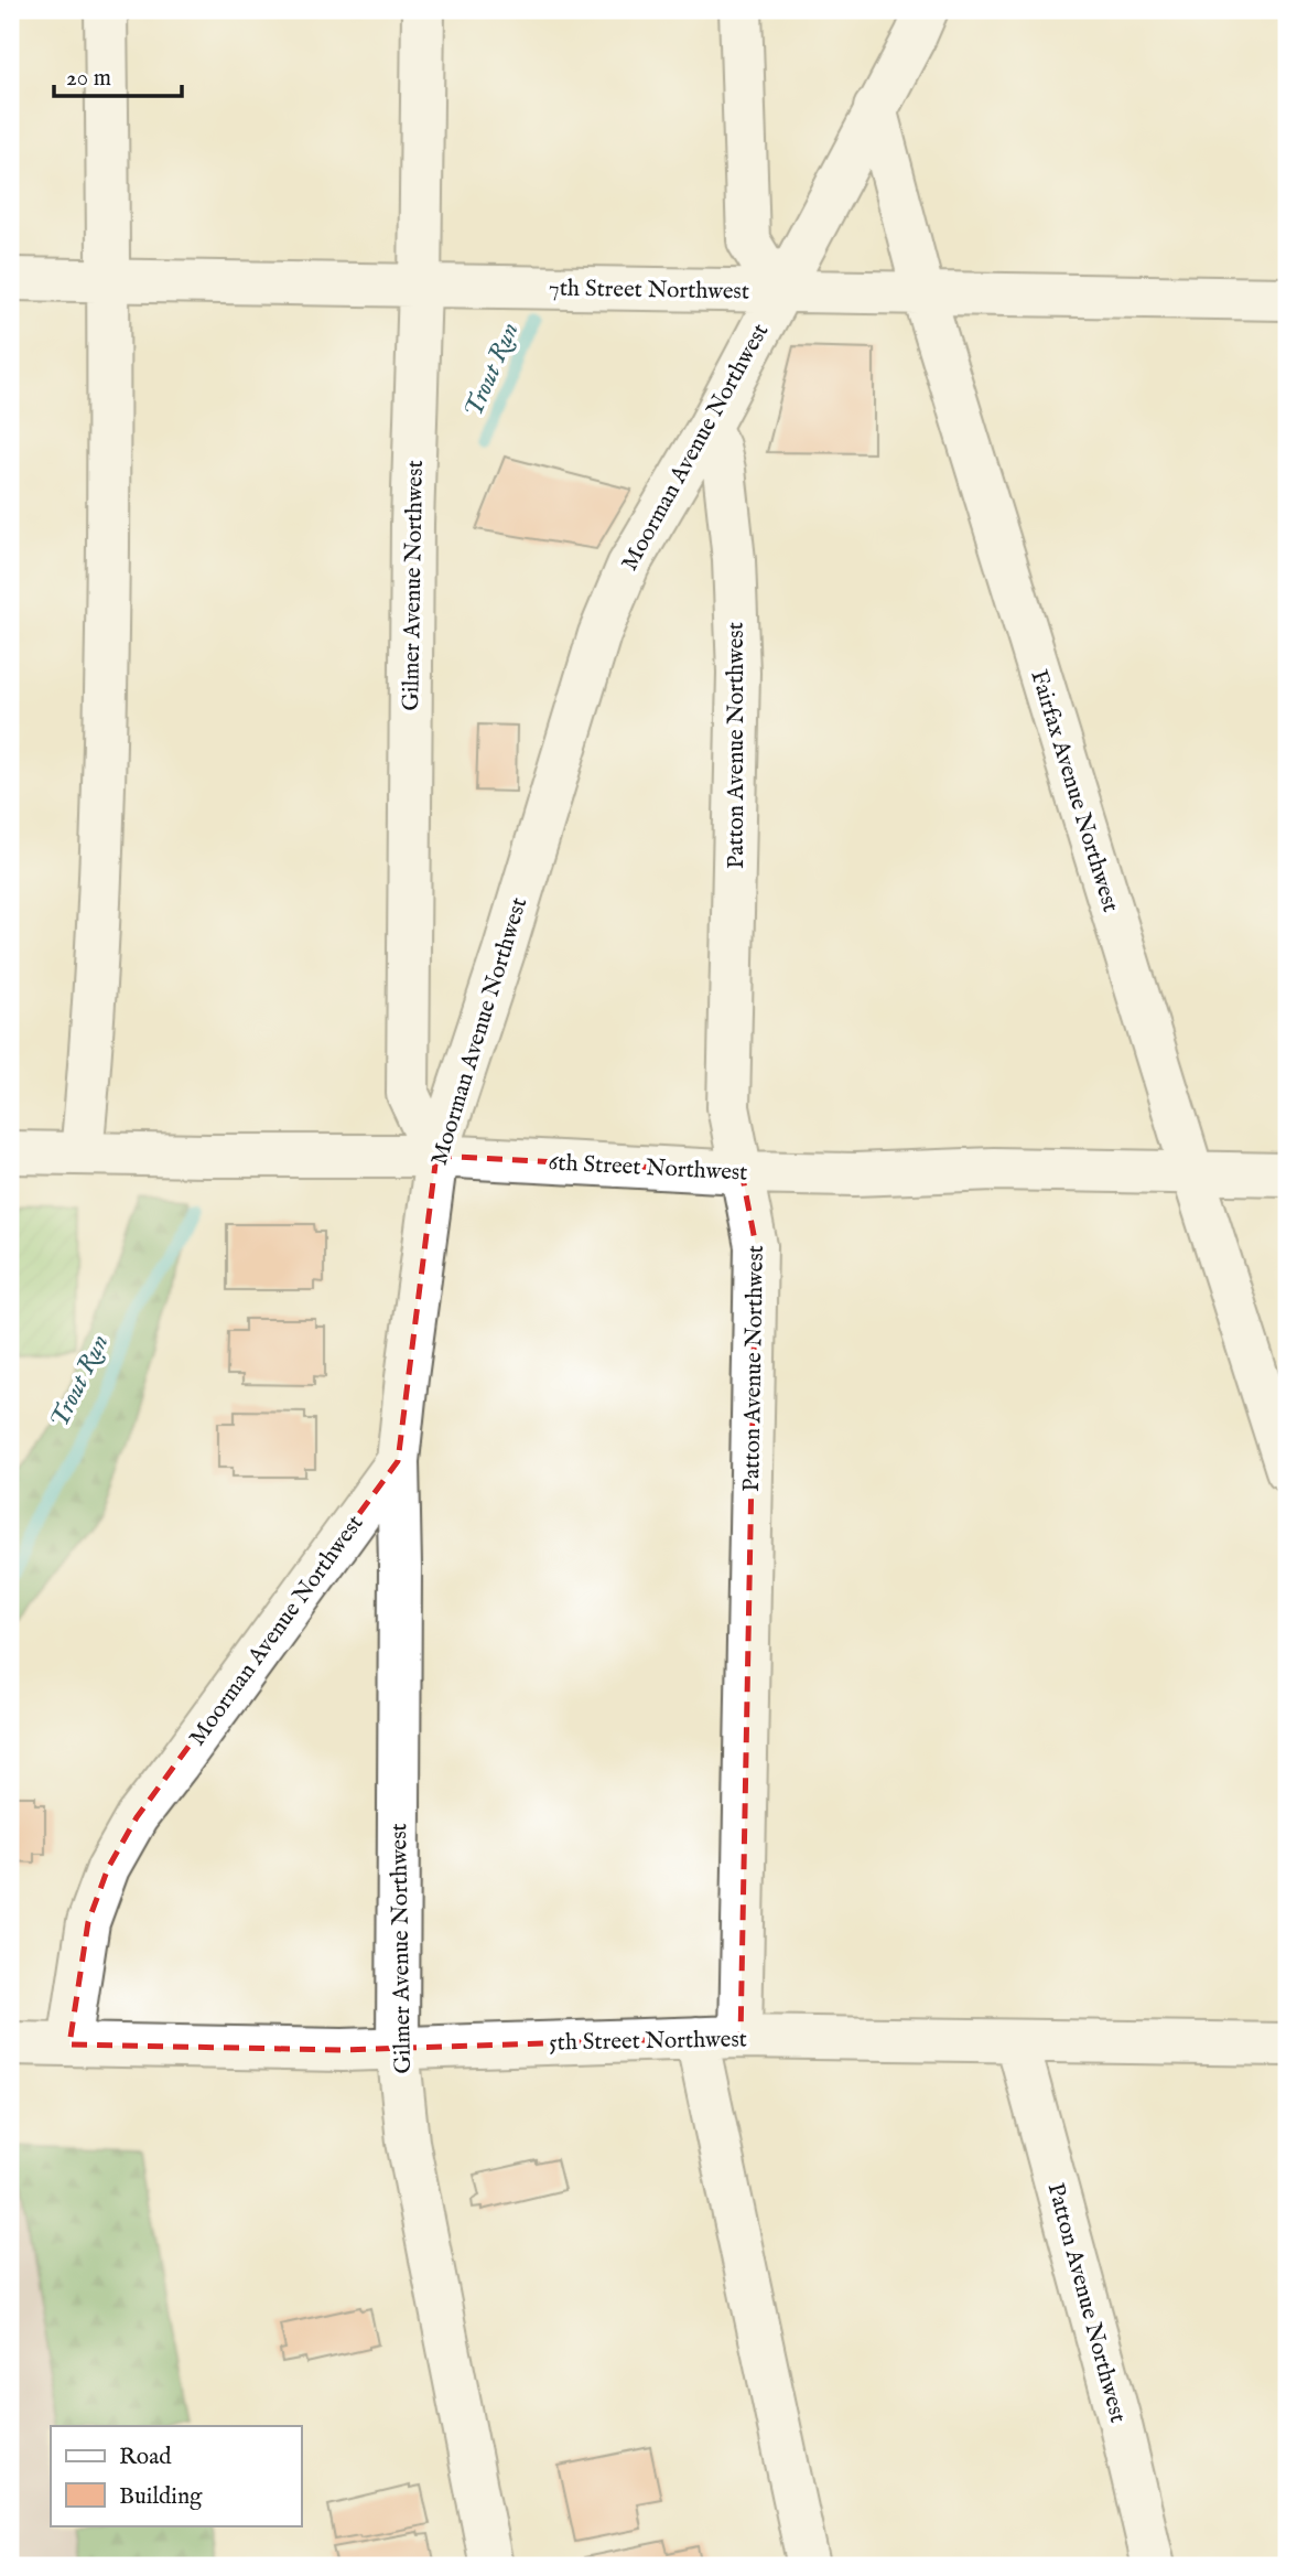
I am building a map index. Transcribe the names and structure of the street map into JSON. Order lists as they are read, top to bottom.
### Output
{
  "streets": {
    "street": [
      "7th Street Northwest",
      "Moorman Avenue Northwest",
      "Gilmer Avenue Northwest",
      "Patton Avenue Northwest",
      "Fairfax Avenue Northwest",
      "6th Street Northwest",
      "5th Street Northwest"
    ]
  },
  "crossings": [
    ["7th Street Northwest", "Moorman Avenue Northwest"],
    ["7th Street Northwest", "Gilmer Avenue Northwest"],
    ["7th Street Northwest", "Fairfax Avenue Northwest"],
    ["Moorman Avenue Northwest", "Gilmer Avenue Northwest"],
    ["Moorman Avenue Northwest", "Patton Avenue Northwest"],
    ["Moorman Avenue Northwest", "Fairfax Avenue Northwest"],
    ["Moorman Avenue Northwest", "6th Street Northwest"],
    ["Moorman Avenue Northwest", "5th Street Northwest"],
    ["Gilmer Avenue Northwest", "6th Street Northwest"],
    ["Gilmer Avenue Northwest", "5th Street Northwest"],
    ["Patton Avenue Northwest", "6th Street Northwest"],
    ["Patton Avenue Northwest", "5th Street Northwest"],
    ["Fairfax Avenue Northwest", "6th Street Northwest"]
  ],
  "water": ["Trout Run"],
  "legend": ["Road", "Building"],
  "scale_bar": "20 m"
}
